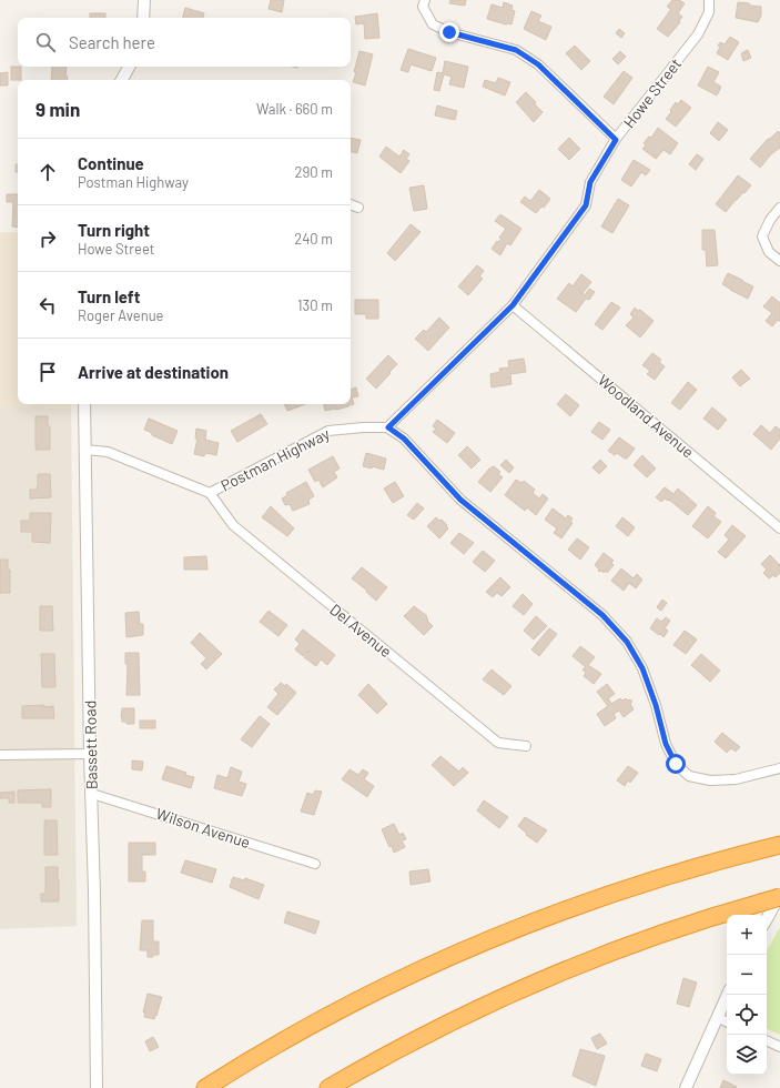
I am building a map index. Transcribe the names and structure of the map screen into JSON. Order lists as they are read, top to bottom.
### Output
{
  "streets": {
    "street": [
      "Howe Street",
      "Woodland Avenue",
      "Postman Highway",
      "Del Avenue",
      "Bassett Road",
      "Wilson Avenue"
    ]
  },
  "crossings": [
    ["Howe Street", "Woodland Avenue"],
    ["Howe Street", "Postman Highway"],
    ["Postman Highway", "Del Avenue"],
    ["Postman Highway", "Bassett Road"],
    ["Bassett Road", "Wilson Avenue"]
  ],
  "page": {
    "search": "Search here",
    "heading": ["9 min", "Walk · 660 m"],
    "list": [
      ["Continue", "Postman Highway", "290 m"],
      ["Turn right", "Howe Street", "240 m"],
      ["Turn left", "Roger Avenue", "130 m"],
      "Arrive at destination"
    ],
    "map_buttons": ["+", "−"]
  }
}
